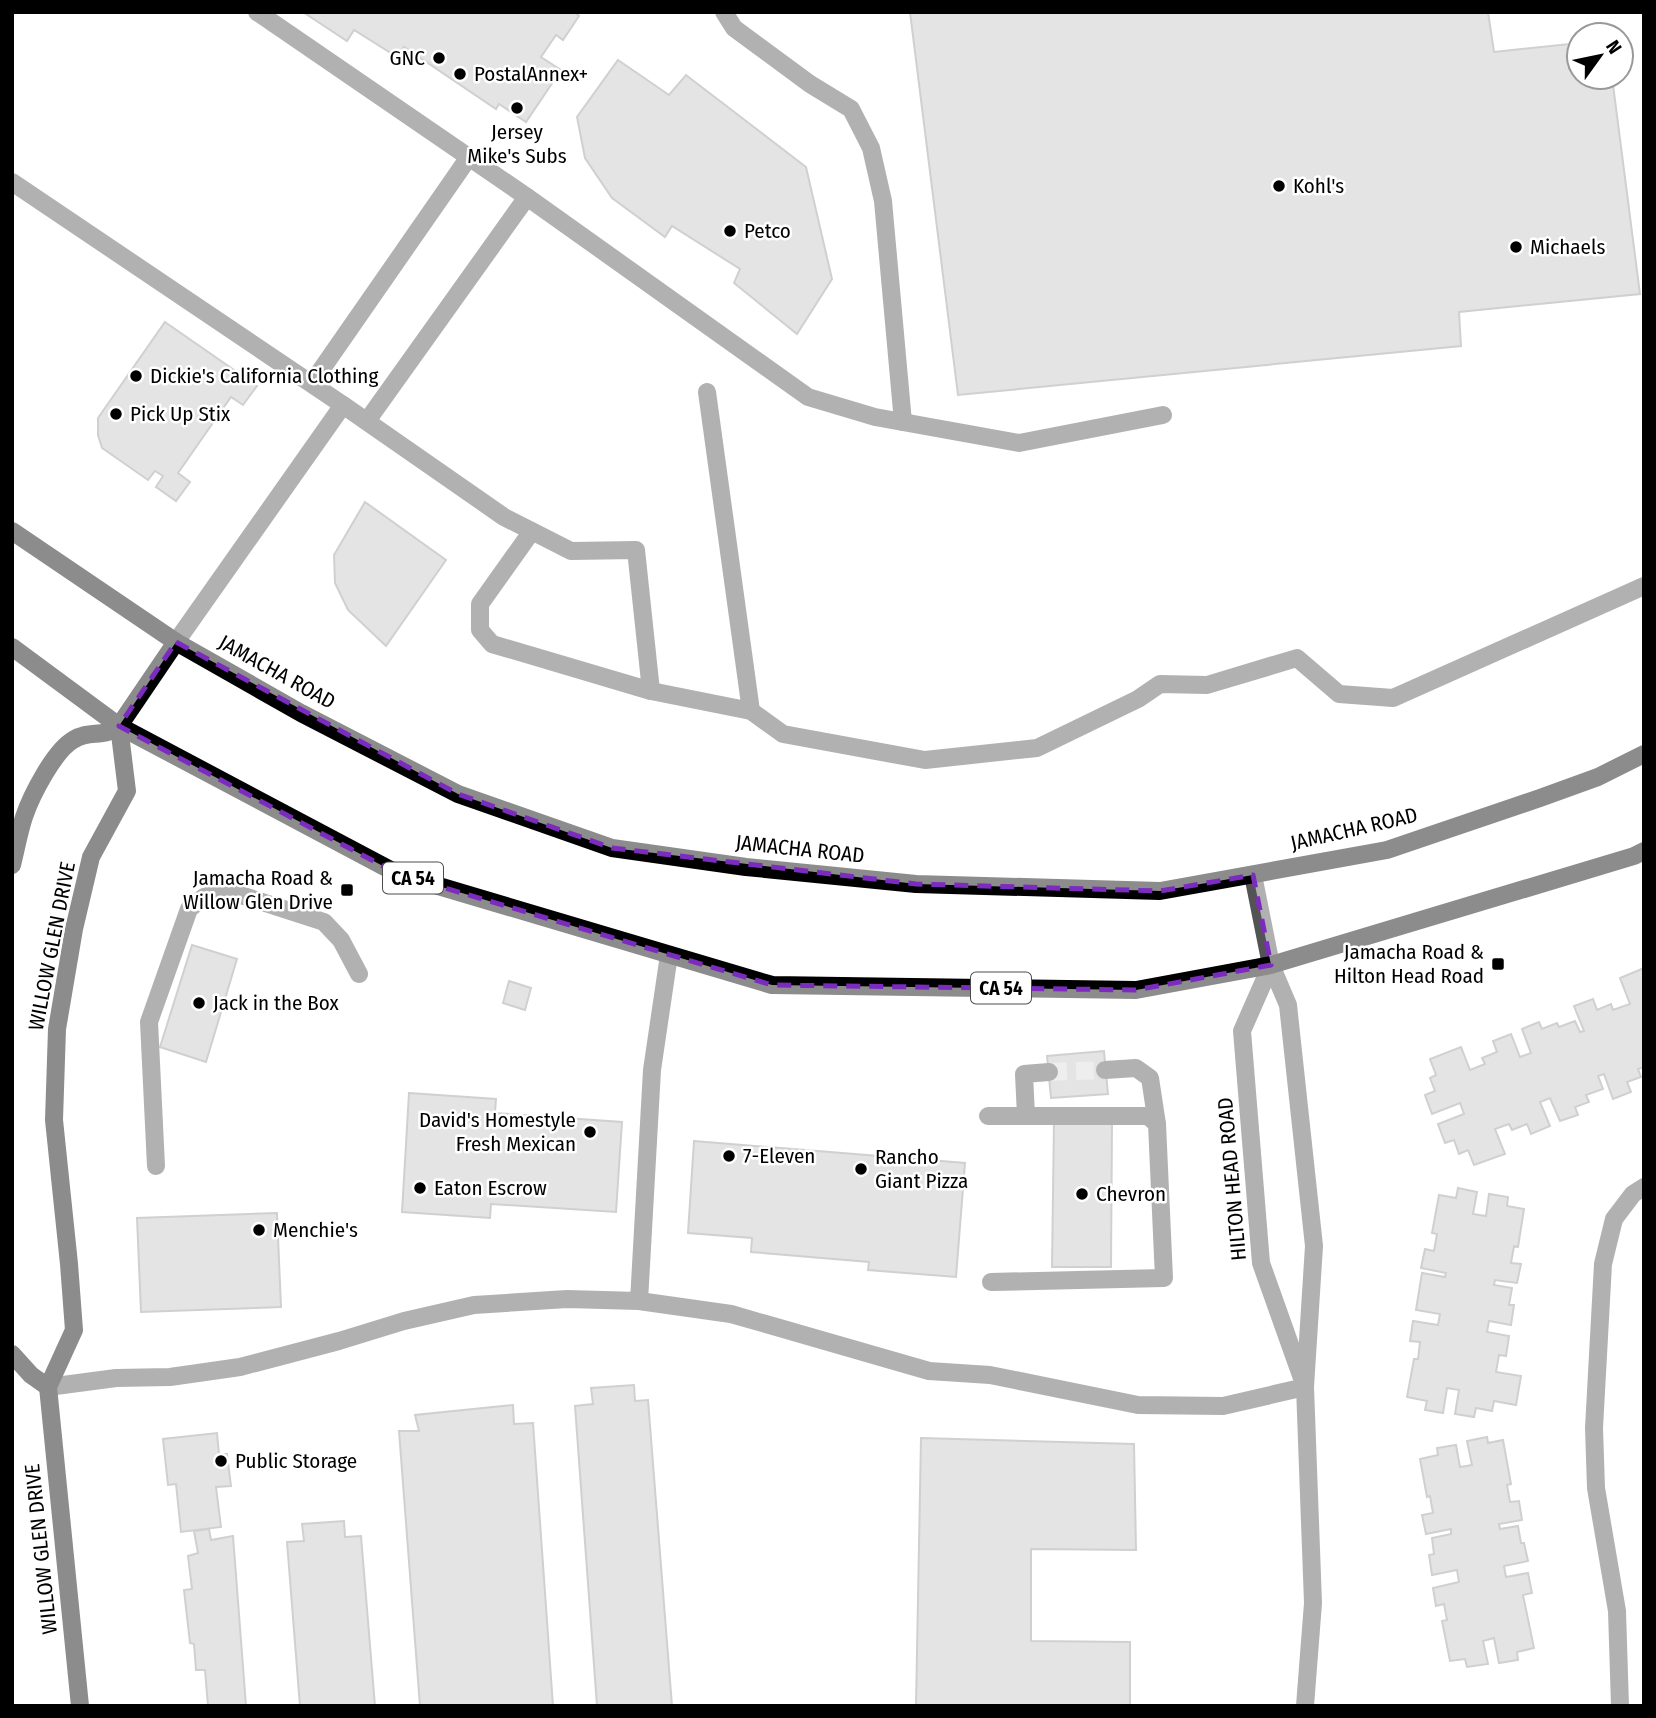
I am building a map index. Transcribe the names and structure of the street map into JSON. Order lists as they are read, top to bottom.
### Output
{
  "streets": {
    "main road": ["JAMACHA ROAD", "CA 54", "WILLOW GLEN DRIVE"],
    "street": ["HILTON HEAD ROAD"]
  },
  "crossings": [
    ["JAMACHA ROAD", "HILTON HEAD ROAD"],
    ["CA 54", "WILLOW GLEN DRIVE"],
    ["CA 54", "HILTON HEAD ROAD"]
  ],
  "places": {
    "other": [
      "GNC",
      "PostalAnnex+",
      "Jersey Mike's Subs",
      "Kohl's",
      "Petco",
      "Michaels",
      "Dickie's California Clothing",
      "Pick Up Stix",
      "Jack in the Box",
      "David's Homestyle Fresh Mexican",
      "7-Eleven",
      "Rancho Giant Pizza",
      "Eaton Escrow",
      "Chevron",
      "Menchie's",
      "Public Storage"
    ],
    "transit": ["Jamacha Road & Willow Glen Drive", "Jamacha Road & Hilton Head Road"]
  },
  "north": "top right"
}
